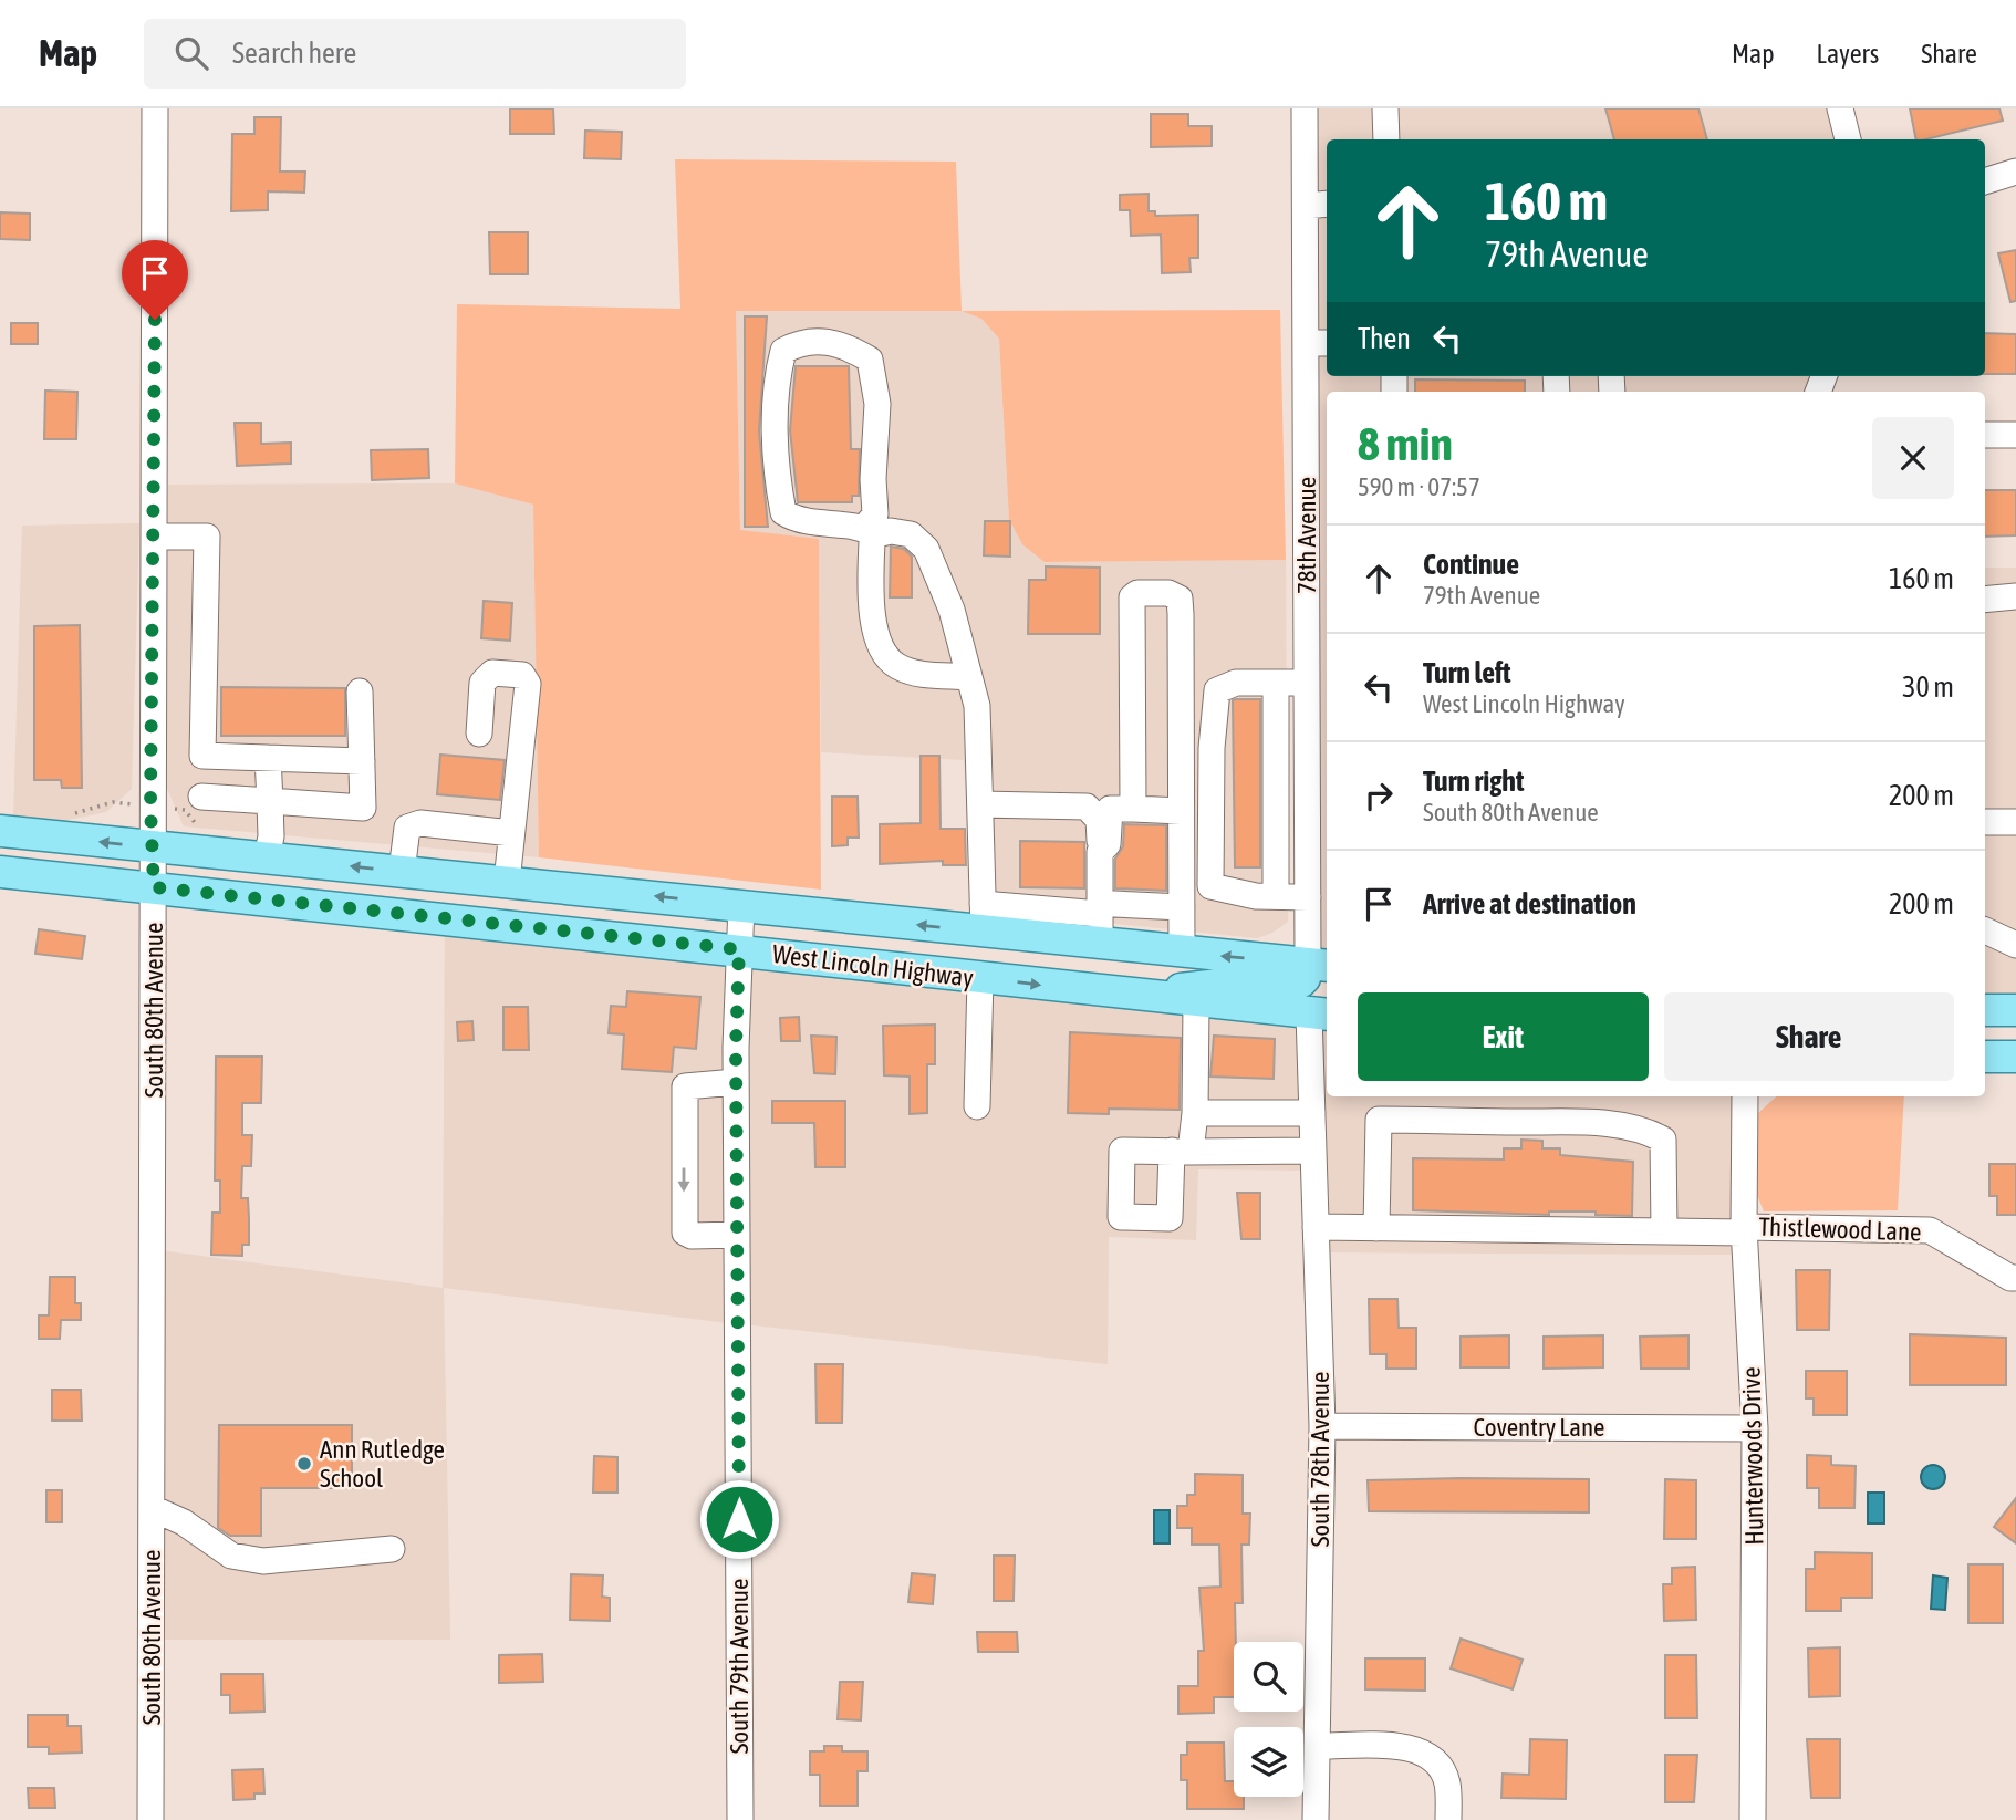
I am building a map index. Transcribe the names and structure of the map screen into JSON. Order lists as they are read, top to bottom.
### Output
{
  "streets": {
    "main road": ["West Lincoln Highway"],
    "street": [
      "78th Avenue",
      "South 80th Avenue",
      "Thistlewood Lane",
      "Coventry Lane",
      "Hunterwoods Drive",
      "South 78th Avenue",
      "South 79th Avenue"
    ]
  },
  "crossings": [
    ["78th Avenue", "West Lincoln Highway"],
    ["West Lincoln Highway", "South 80th Avenue"],
    ["West Lincoln Highway", "South 79th Avenue"],
    ["Thistlewood Lane", "Hunterwoods Drive"],
    ["Thistlewood Lane", "South 78th Avenue"],
    ["Coventry Lane", "Hunterwoods Drive"],
    ["Coventry Lane", "South 78th Avenue"]
  ],
  "places": ["Ann Rutledge School"],
  "page": {
    "header": "Map",
    "search": "Search here",
    "nav": ["Map", "Layers", "Share"],
    "turn": ["160 m", "79th Avenue"],
    "then": "Then",
    "heading": ["8 min", "590 m · 07:57"],
    "list": [
      {
        "name": "Continue",
        "note": "79th Avenue",
        "value": "160 m"
      },
      {
        "name": "Turn left",
        "note": "West Lincoln Highway",
        "value": "30 m"
      },
      {
        "name": "Turn right",
        "note": "South 80th Avenue",
        "value": "200 m"
      },
      {
        "name": "Arrive at destination",
        "value": "200 m"
      }
    ],
    "buttons": ["Exit", "Share"]
  }
}
